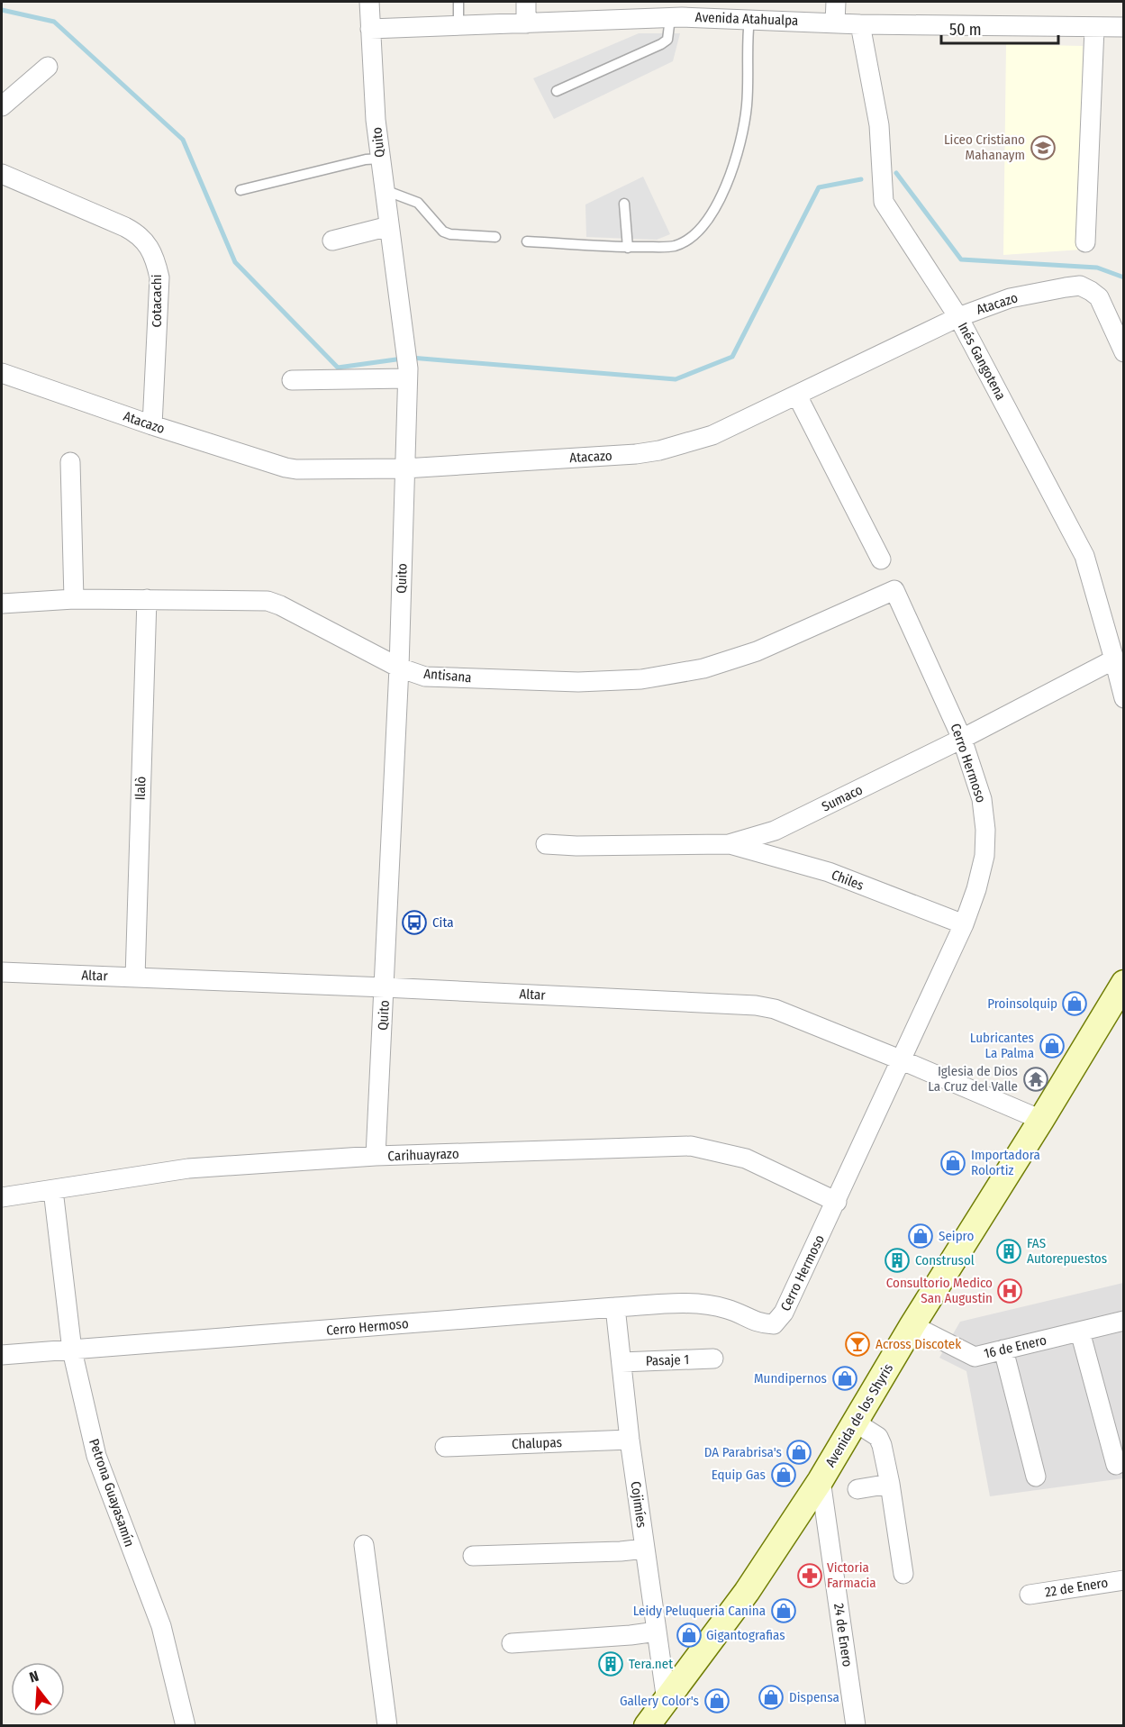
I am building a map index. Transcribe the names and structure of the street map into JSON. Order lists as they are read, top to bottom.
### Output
{
  "streets": {
    "main road": ["Avenida de los Shyris"],
    "street": [
      "Avenida Atahualpa",
      "Quito",
      "Cotacachi",
      "Atacazo",
      "Inés Gangotena",
      "Antisana",
      "Cerro Hermoso",
      "Ilalò",
      "Sumaco",
      "Chiles",
      "Altar",
      "Carihuayrazo",
      "16 de Enero",
      "Pasaje 1",
      "Chalupas",
      "Petrona Guayasamín",
      "Cojimíes",
      "22 de Enero",
      "24 de Enero"
    ]
  },
  "crossings": [
    ["Avenida Atahualpa", "Quito"],
    ["Avenida Atahualpa", "Inés Gangotena"],
    ["Quito", "Atacazo"],
    ["Quito", "Antisana"],
    ["Quito", "Altar"],
    ["Quito", "Carihuayrazo"],
    ["Cotacachi", "Atacazo"],
    ["Atacazo", "Inés Gangotena"],
    ["Inés Gangotena", "Sumaco"],
    ["Antisana", "Cerro Hermoso"],
    ["Antisana", "Ilalò"],
    ["Cerro Hermoso", "Sumaco"],
    ["Cerro Hermoso", "Chiles"],
    ["Cerro Hermoso", "Altar"],
    ["Cerro Hermoso", "Carihuayrazo"],
    ["Cerro Hermoso", "Petrona Guayasamín"],
    ["Cerro Hermoso", "Cojimíes"],
    ["Ilalò", "Altar"],
    ["Sumaco", "Chiles"],
    ["Altar", "Avenida de los Shyris"],
    ["Carihuayrazo", "Petrona Guayasamín"],
    ["16 de Enero", "Avenida de los Shyris"],
    ["Pasaje 1", "Cojimíes"],
    ["Avenida de los Shyris", "Cojimíes"],
    ["Avenida de los Shyris", "24 de Enero"],
    ["Chalupas", "Cojimíes"]
  ],
  "places": {
    "school or university": ["Liceo Cristiano Mahanaym"],
    "bus stop": ["Cita"],
    "shop": [
      "Proinsolquip",
      "Lubricantes La Palma",
      "Importadora Rolortiz",
      "Seipro",
      "Mundipernos",
      "DA Parabrisa's",
      "Equip Gas",
      "Leidy Peluqueria Canina",
      "Gigantografias",
      "Dispensa",
      "Gallery Color's"
    ],
    "temple": ["Iglesia de Dios La Cruz del Valle"],
    "building": ["FAS Autorepuestos", "Construsol", "Tera.net"],
    "hospital": ["Consultorio Medico San Augustin"],
    "bar": ["Across Discotek"],
    "pharmacy": ["Victoria Farmacia"]
  },
  "scale_bar": "50 m",
  "north": "top"
}
